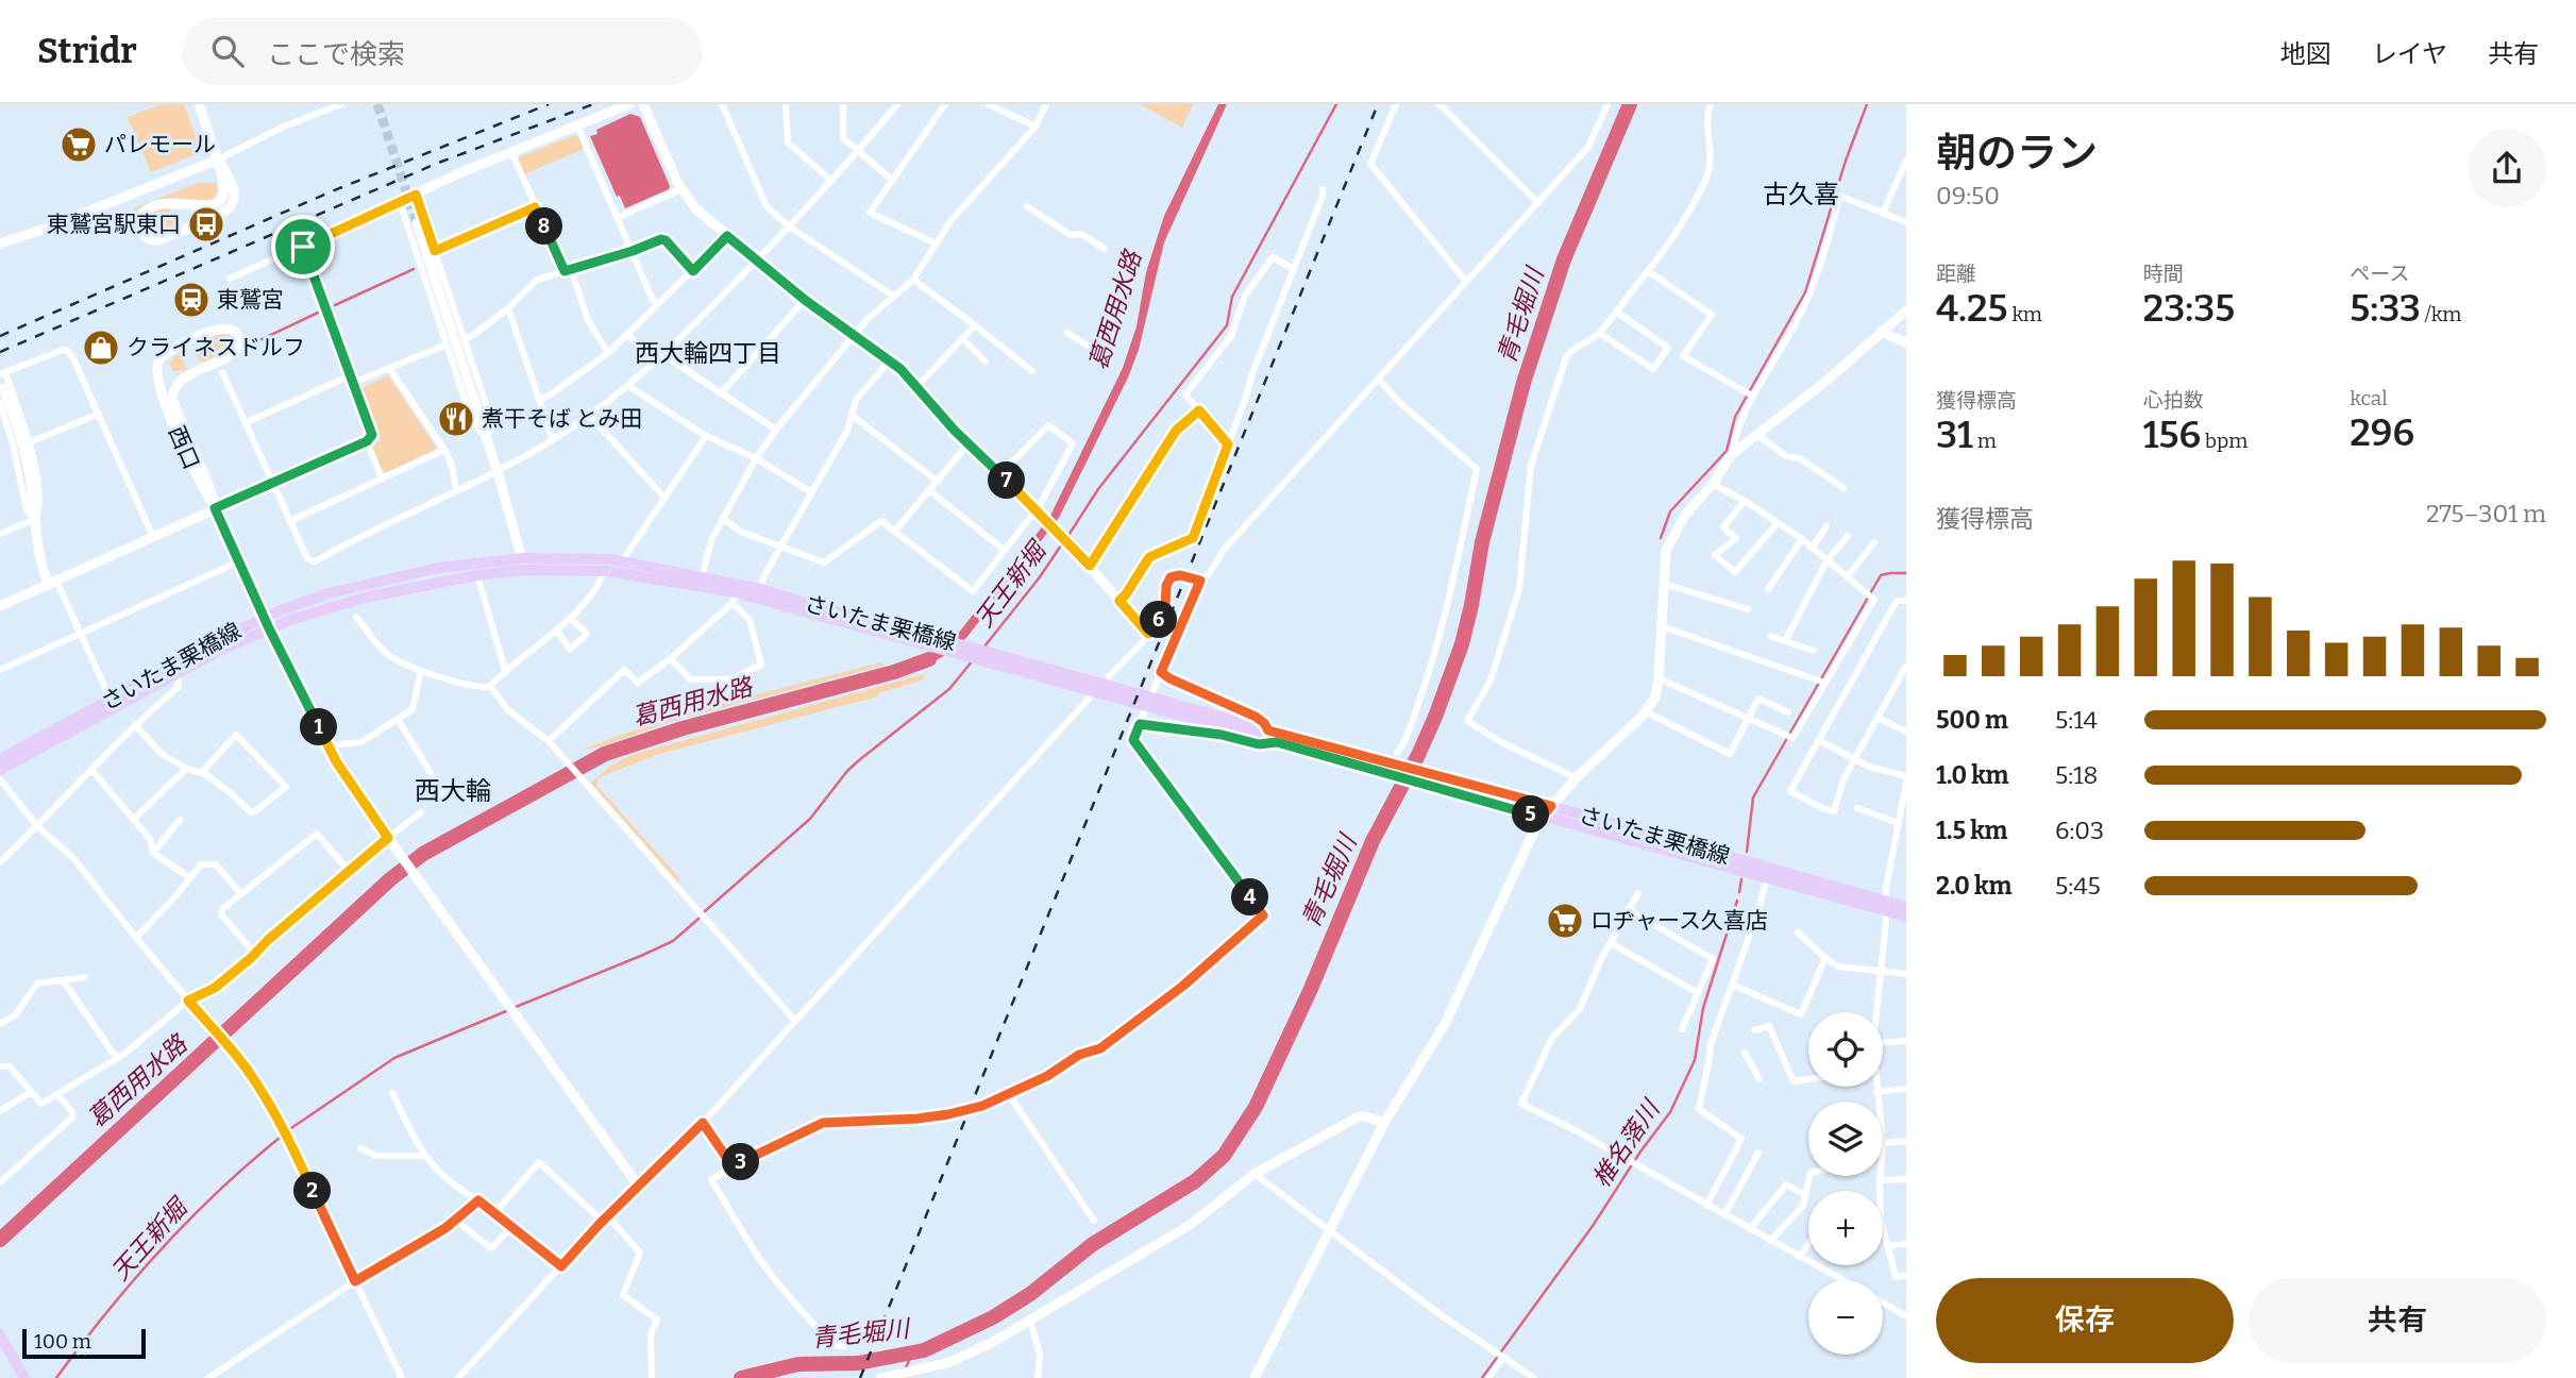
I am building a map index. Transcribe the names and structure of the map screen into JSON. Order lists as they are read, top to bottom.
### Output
{
  "streets": {
    "main road": ["さいたま栗橋線"],
    "street": ["西口"]
  },
  "districts": ["古久喜", "西大輪四丁目", "西大輪"],
  "water": [
    "葛西用水路",
    "青毛堀川",
    "天王新堀",
    "椎名落川"
  ],
  "places": {
    "supermarket": ["パレモール", "ロヂャース久喜店"],
    "bus stop": ["東鷲宮駅東口"],
    "station": ["東鷲宮"],
    "shop": ["クライネスドルフ"],
    "restaurant": ["煮干そば とみ田"]
  },
  "scale_bar": "100 m",
  "page": {
    "header": "Stridr",
    "search": "ここで検索",
    "nav": ["地図", "レイヤ", "共有"],
    "heading": ["朝のラン", "09:50"],
    "pins": [
      "8",
      "7",
      "6",
      "1",
      "5",
      "4",
      "3",
      "2"
    ],
    "stats": [
      ["距離", "4.25 km"],
      ["時間", "23:35"],
      ["ペース", "5:33 /km"],
      ["獲得標高", "31 m"],
      ["心拍数", "156 bpm"],
      ["kcal", "296"]
    ],
    "chart": ["獲得標高", "275–301 m"],
    "list": [
      {
        "name": "500 m",
        "note": "5:14"
      },
      {
        "name": "1.0 km",
        "note": "5:18"
      },
      {
        "name": "1.5 km",
        "note": "6:03"
      },
      {
        "name": "2.0 km",
        "note": "5:45"
      }
    ],
    "map_buttons": ["+", "−"],
    "buttons": ["保存", "共有"],
    "scale": "100 m"
  }
}
